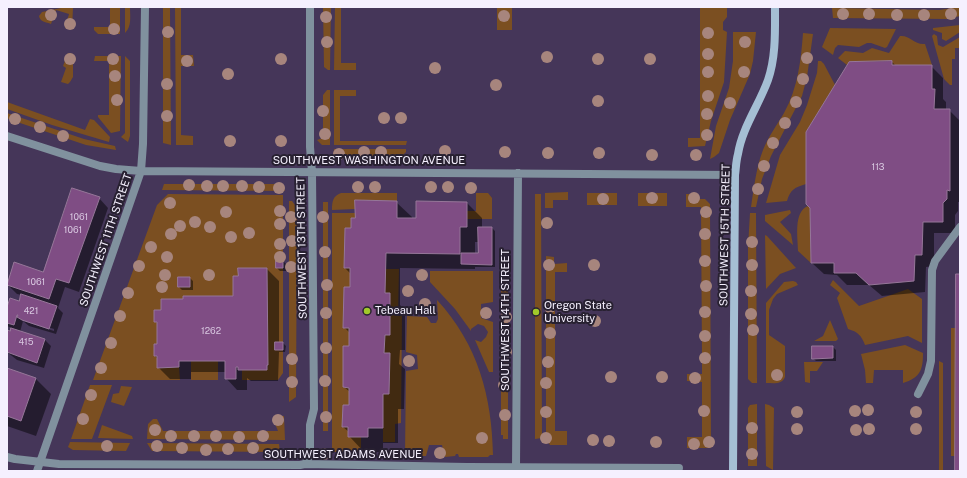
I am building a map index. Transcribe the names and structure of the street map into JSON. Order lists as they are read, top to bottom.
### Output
{
  "streets": {
    "main road": ["SOUTHWEST 15TH STREET"],
    "street": [
      "SOUTHWEST WASHINGTON AVENUE",
      "SOUTHWEST 11TH STREET",
      "SOUTHWEST 13TH STREET",
      "SOUTHWEST 14TH STREET",
      "SOUTHWEST ADAMS AVENUE"
    ]
  },
  "crossings": [
    ["SOUTHWEST WASHINGTON AVENUE", "SOUTHWEST 15TH STREET"],
    ["SOUTHWEST WASHINGTON AVENUE", "SOUTHWEST 11TH STREET"],
    ["SOUTHWEST WASHINGTON AVENUE", "SOUTHWEST 13TH STREET"],
    ["SOUTHWEST WASHINGTON AVENUE", "SOUTHWEST 14TH STREET"],
    ["SOUTHWEST 11TH STREET", "SOUTHWEST ADAMS AVENUE"],
    ["SOUTHWEST 13TH STREET", "SOUTHWEST ADAMS AVENUE"],
    ["SOUTHWEST 14TH STREET", "SOUTHWEST ADAMS AVENUE"]
  ],
  "places": ["Tebeau Hall", "Oregon State University"],
  "house_numbers": [
    "113",
    "1061",
    "1061",
    "1061",
    "421",
    "1262",
    "415"
  ]
}
